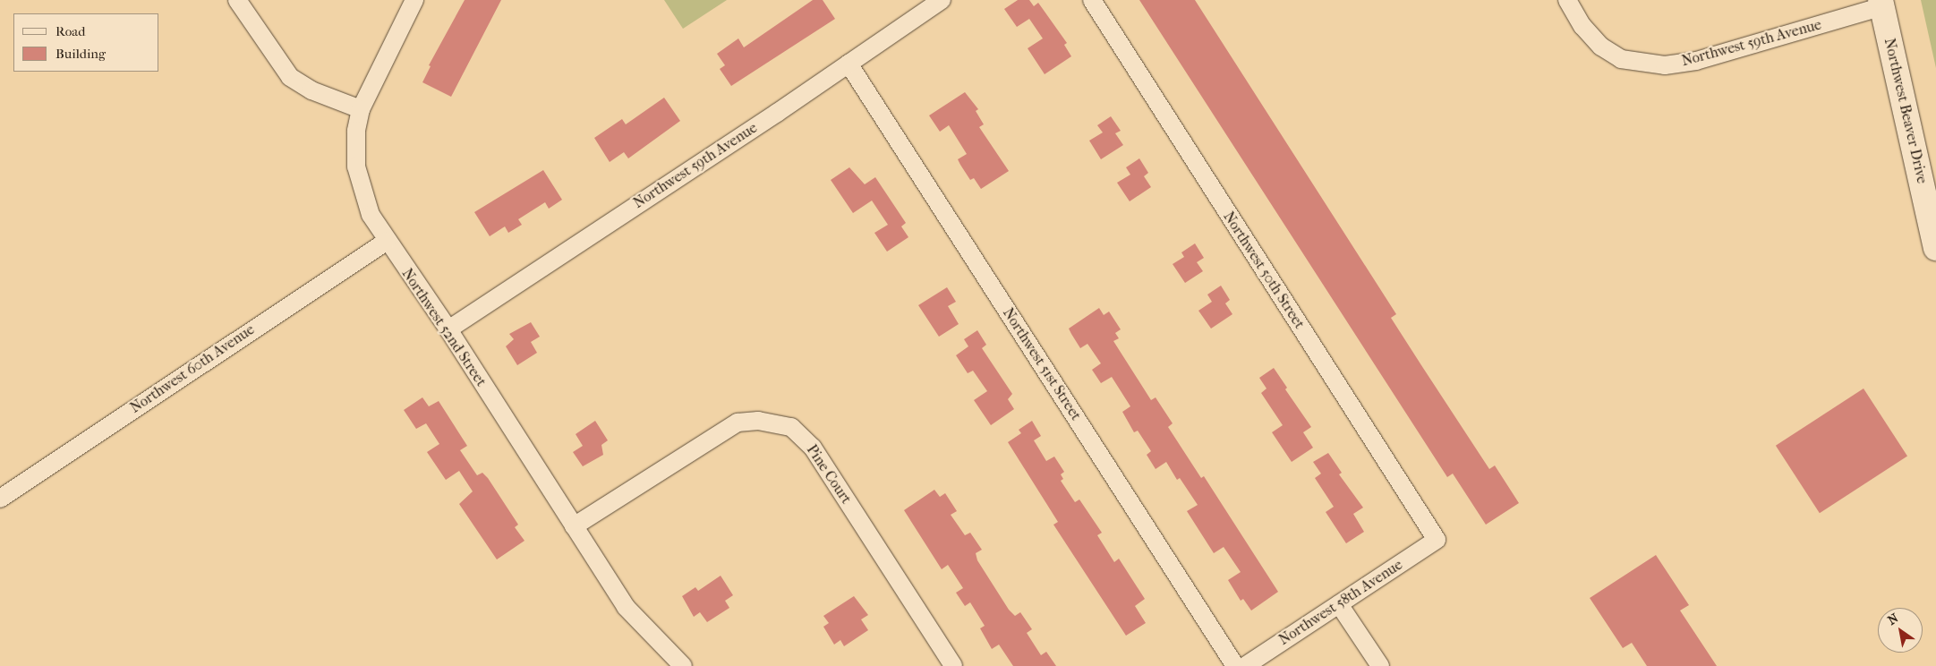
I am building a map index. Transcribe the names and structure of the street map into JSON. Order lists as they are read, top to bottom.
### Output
{
  "streets": {
    "main road": ["Northwest Beaver Drive"],
    "street": [
      "Northwest 59th Avenue",
      "Northwest 50th Street",
      "Northwest 52nd Street",
      "Northwest 51st Street",
      "Northwest 60th Avenue",
      "Pine Court",
      "Northwest 58th Avenue"
    ]
  },
  "crossings": [
    ["Northwest 59th Avenue", "Northwest Beaver Drive"],
    ["Northwest 59th Avenue", "Northwest 52nd Street"],
    ["Northwest 59th Avenue", "Northwest 51st Street"],
    ["Northwest 50th Street", "Northwest 58th Avenue"],
    ["Northwest 52nd Street", "Northwest 60th Avenue"],
    ["Northwest 52nd Street", "Pine Court"]
  ],
  "legend": ["Road", "Building"],
  "north": "top left"
}
